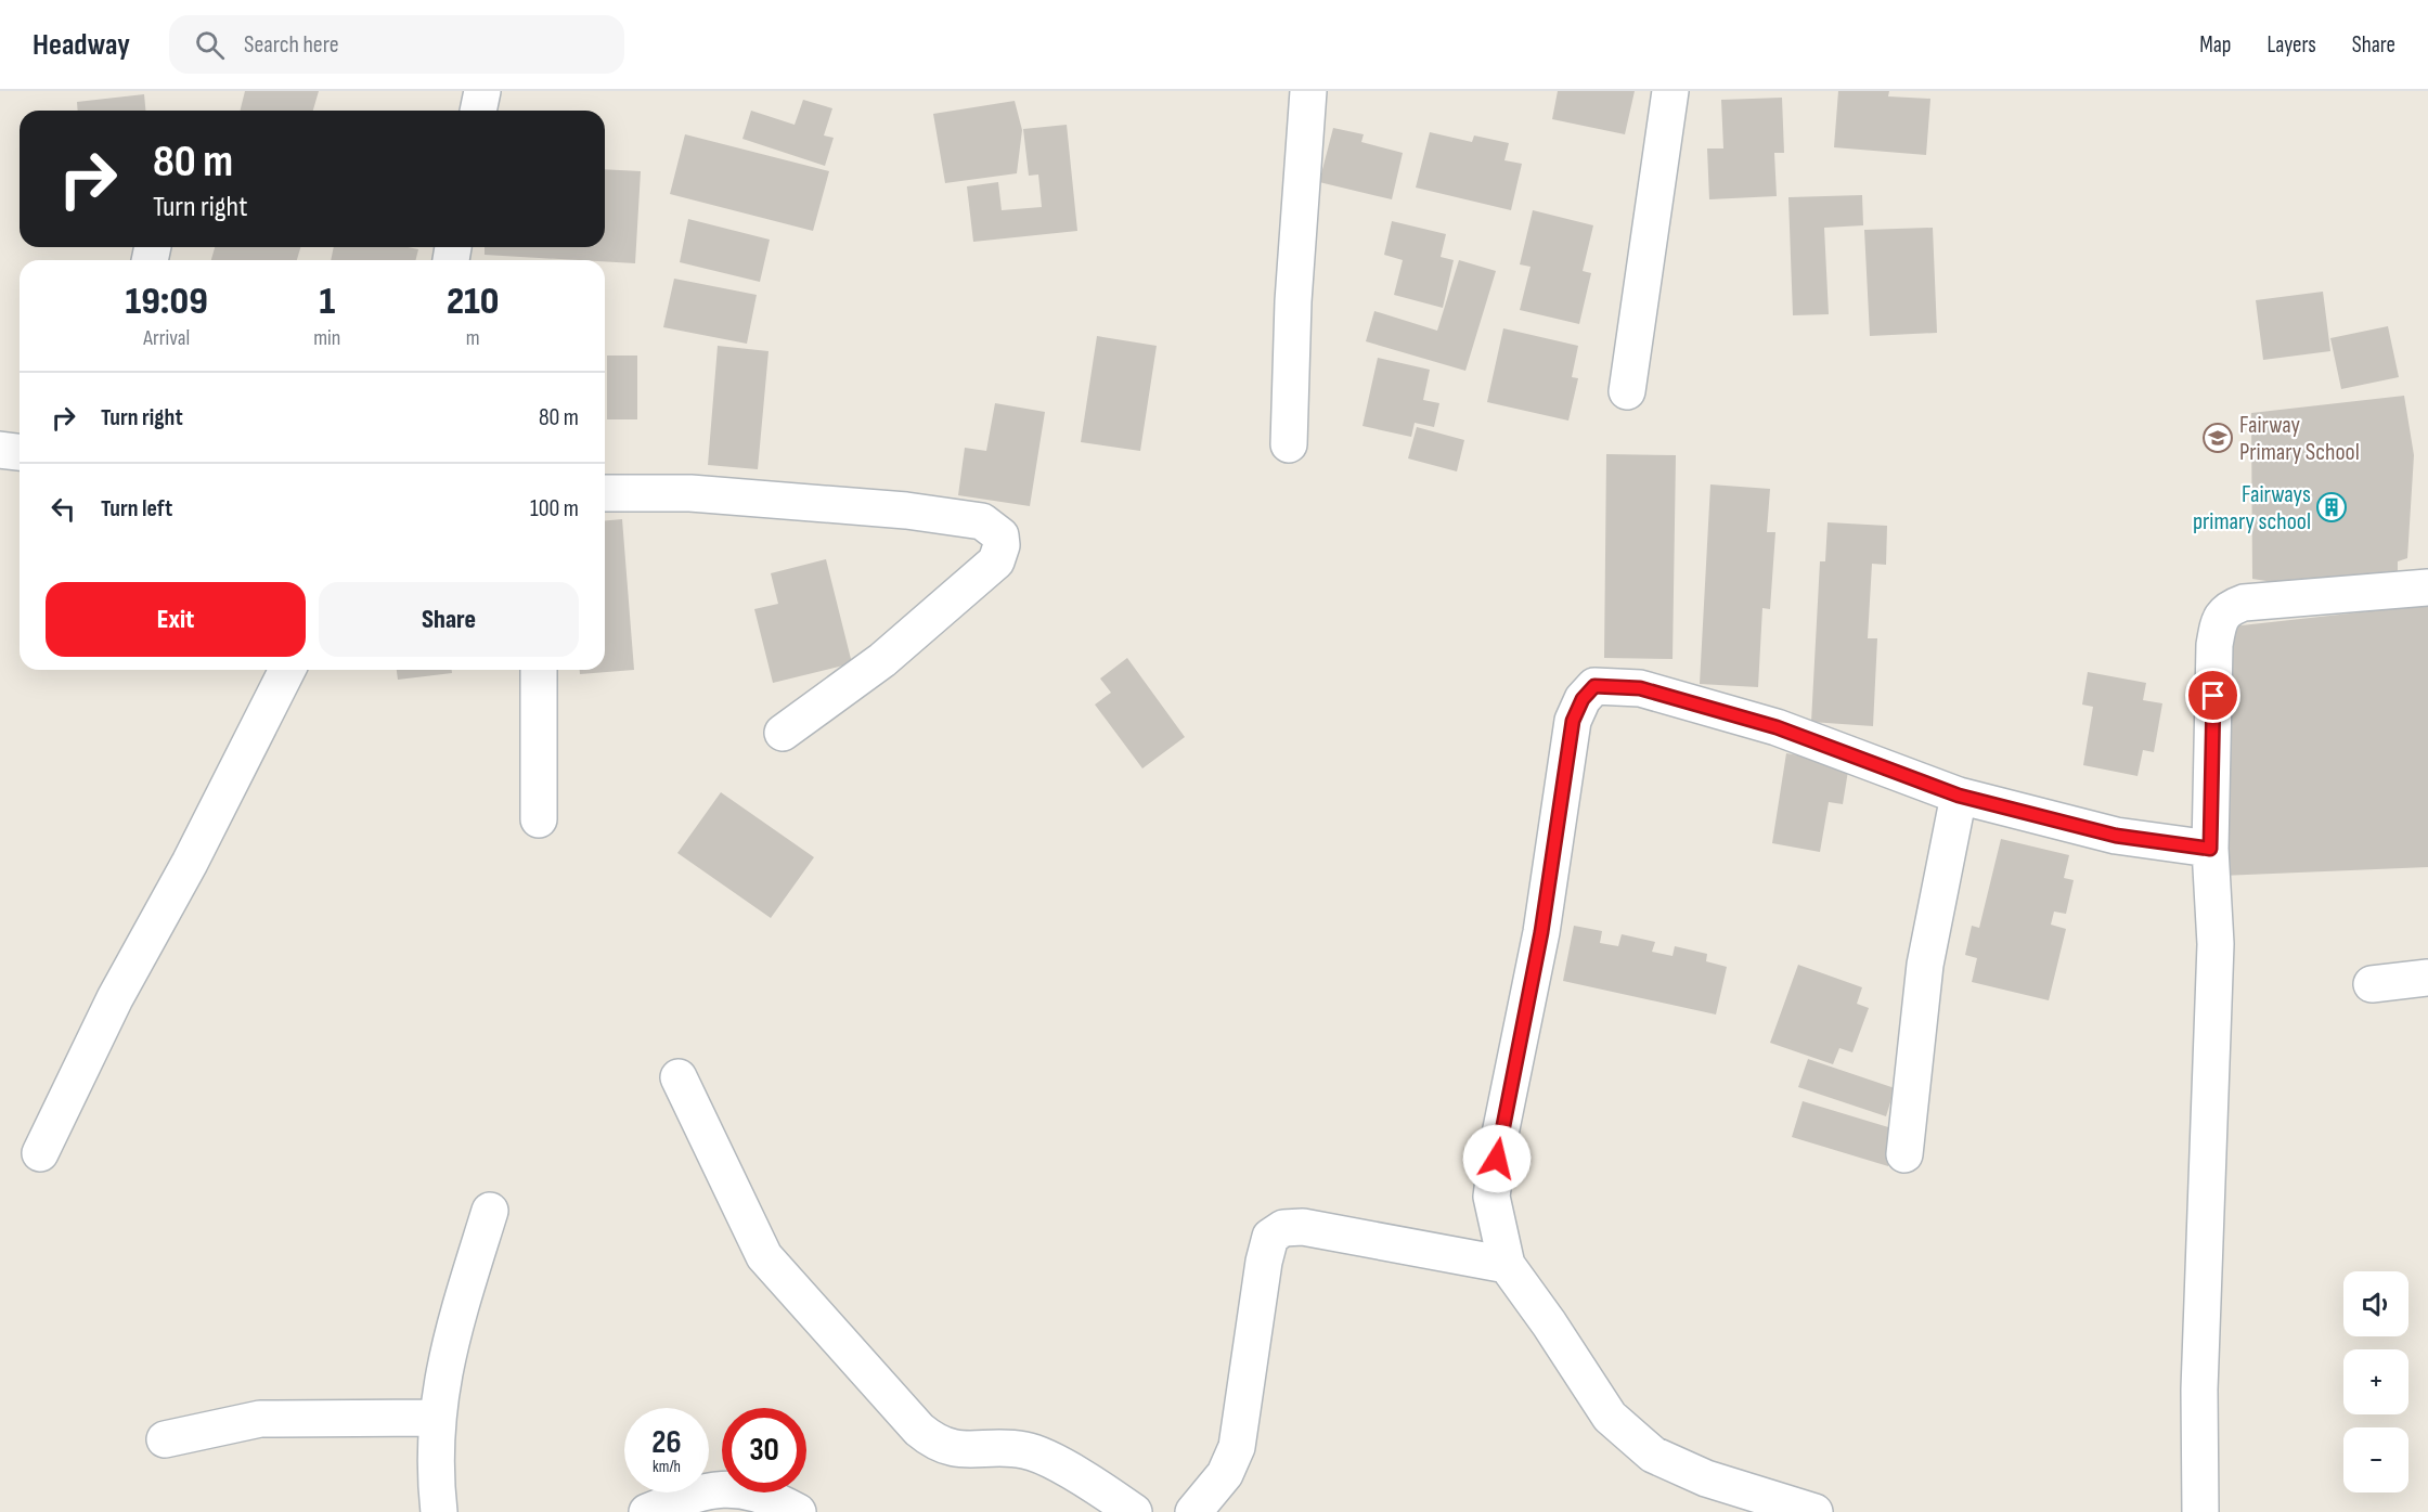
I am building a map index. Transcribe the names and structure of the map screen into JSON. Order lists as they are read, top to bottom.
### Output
{
  "places": {
    "school or university": ["Fairway Primary School"],
    "building": ["Fairways primary school"]
  },
  "page": {
    "header": "Headway",
    "search": "Search here",
    "nav": ["Map", "Layers", "Share"],
    "turn": ["80 m", "Turn right"],
    "eta": [
      "19:09",
      "Arrival",
      "1",
      "min",
      "210",
      "m"
    ],
    "list": [
      {
        "name": "Turn right",
        "value": "80 m"
      },
      {
        "name": "Turn left",
        "value": "100 m"
      }
    ],
    "buttons": ["Exit", "Share"],
    "map_buttons": ["+", "−"],
    "speed": "26 km/h",
    "limit": "30"
  }
}
